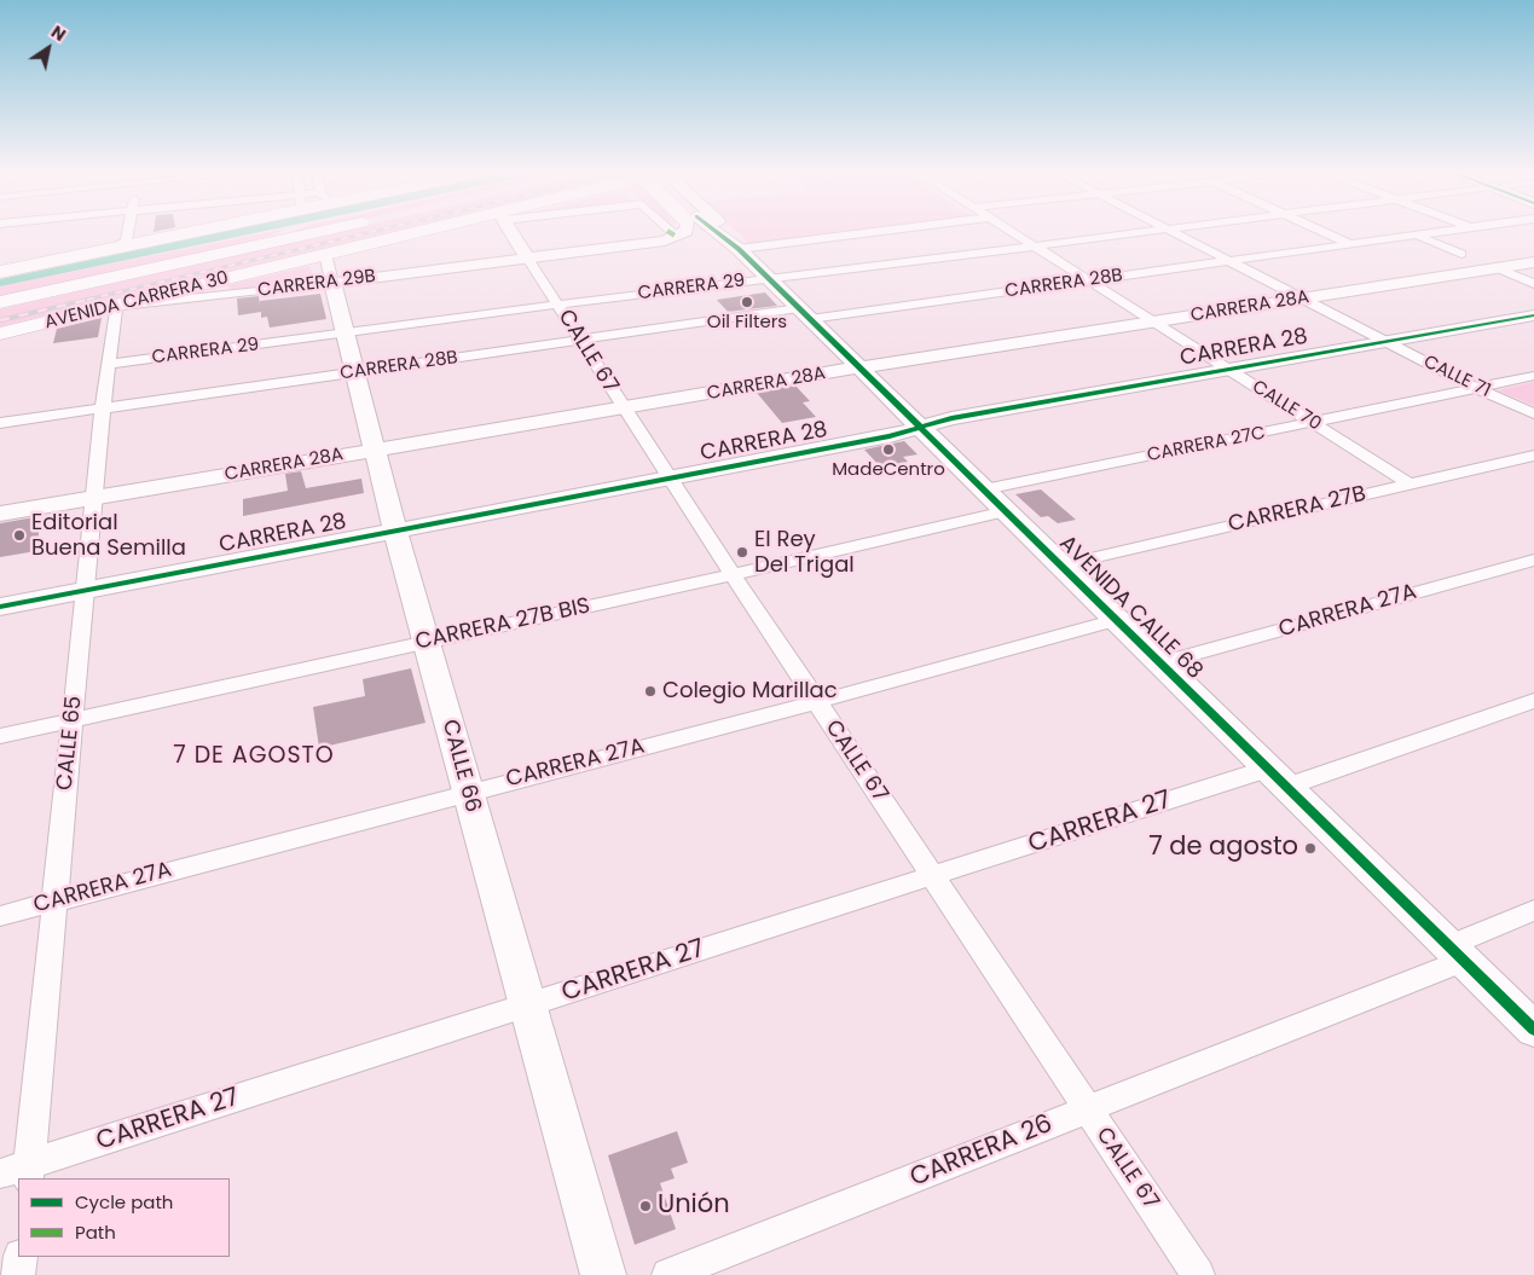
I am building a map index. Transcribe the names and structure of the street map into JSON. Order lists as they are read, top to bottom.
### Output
{
  "streets": {
    "highway": ["AVENIDA CARRERA 30"],
    "main road": [
      "CARRERA 29B",
      "CARRERA 28A",
      "CARRERA 28",
      "CALLE 67",
      "AVENIDA CALLE 68",
      "CALLE 66"
    ],
    "street": [
      "CARRERA 28B",
      "CARRERA 29",
      "CALLE 71",
      "CALLE 70",
      "CARRERA 27C",
      "CARRERA 27B",
      "CARRERA 27A",
      "CARRERA 27B BIS",
      "CALLE 65",
      "CARRERA 27",
      "CARRERA 26"
    ]
  },
  "crossings": [
    ["CARRERA 29B", "AVENIDA CARRERA 30"],
    ["CARRERA 29B", "CALLE 67"],
    ["CARRERA 29B", "CALLE 65"],
    ["CARRERA 29B", "CALLE 66"],
    ["CARRERA 28B", "CALLE 67"],
    ["CARRERA 28B", "CALLE 71"],
    ["CARRERA 28B", "CALLE 70"],
    ["CARRERA 28B", "AVENIDA CALLE 68"],
    ["CARRERA 28B", "CALLE 65"],
    ["CARRERA 28B", "CALLE 66"],
    ["CARRERA 29", "CALLE 67"],
    ["CARRERA 29", "CALLE 70"],
    ["CARRERA 29", "AVENIDA CALLE 68"],
    ["CARRERA 29", "CALLE 65"],
    ["CARRERA 29", "CALLE 66"],
    ["AVENIDA CARRERA 30", "CALLE 65"],
    ["AVENIDA CARRERA 30", "CALLE 66"],
    ["CARRERA 28A", "CALLE 67"],
    ["CARRERA 28A", "CALLE 71"],
    ["CARRERA 28A", "CALLE 70"],
    ["CARRERA 28A", "AVENIDA CALLE 68"],
    ["CARRERA 28A", "CALLE 65"],
    ["CARRERA 28A", "CALLE 66"],
    ["CARRERA 28", "CALLE 67"],
    ["CARRERA 28", "CALLE 71"],
    ["CARRERA 28", "CALLE 70"],
    ["CARRERA 28", "AVENIDA CALLE 68"],
    ["CARRERA 28", "CALLE 65"],
    ["CARRERA 28", "CALLE 66"],
    ["CALLE 67", "CARRERA 27A"],
    ["CALLE 67", "CARRERA 27B BIS"],
    ["CALLE 67", "CARRERA 27"],
    ["CALLE 67", "CARRERA 26"],
    ["CALLE 71", "CARRERA 27C"],
    ["CALLE 70", "CARRERA 27C"],
    ["CALLE 70", "CARRERA 27B"],
    ["CARRERA 27C", "AVENIDA CALLE 68"],
    ["CARRERA 27B", "AVENIDA CALLE 68"],
    ["AVENIDA CALLE 68", "CARRERA 27A"],
    ["AVENIDA CALLE 68", "CARRERA 27B BIS"],
    ["AVENIDA CALLE 68", "CARRERA 27"],
    ["AVENIDA CALLE 68", "CARRERA 26"],
    ["CARRERA 27A", "CALLE 65"],
    ["CARRERA 27A", "CALLE 66"],
    ["CARRERA 27B BIS", "CALLE 65"],
    ["CARRERA 27B BIS", "CALLE 66"],
    ["CALLE 65", "CARRERA 27"],
    ["CALLE 66", "CARRERA 27"]
  ],
  "districts": ["7 DE AGOSTO"],
  "places": [
    "Oil Filters",
    "MadeCentro",
    "Editorial Buena Semilla",
    "El Rey Del Trigal",
    "Colegio Marillac",
    "7 de agosto",
    "Unión"
  ],
  "legend": ["Cycle path", "Path"],
  "north": "top right"
}
